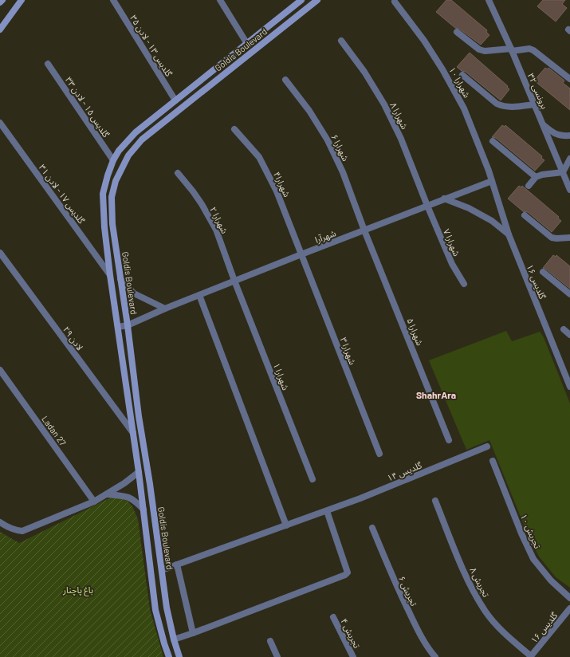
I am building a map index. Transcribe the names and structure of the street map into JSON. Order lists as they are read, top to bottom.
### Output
{
  "streets": {
    "street": [
      "گلدیس ۱۳ - لادن ۳۵",
      "Goldis Boulevard",
      "شهرارا ۱۰",
      "برونسی ۳۲",
      "گلدیس ۱۵ - لادن ۳۳",
      "شهرارا ۸",
      "شهرارا ۶",
      "شهرارا۴",
      "گلدیس ۱۷ - لادن ۳۱",
      "شهرارا ۲",
      "شهرآرا",
      "شهرارا ۷",
      "گلدیس ۱۶",
      "شهرارا ۵",
      "لادن ۲۹",
      "شهرارا ۳",
      "شهرارا ۱",
      "Ladan 27",
      "گلدیس ۱۴",
      "تجریش ۱۰",
      "تجریش ۸",
      "تجریش ۶",
      "تجریش ۴"
    ]
  },
  "crossings": [
    ["گلدیس ۱۳ - لادن ۳۵", "Goldis Boulevard"],
    ["Goldis Boulevard", "گلدیس ۱۵ - لادن ۳۳"],
    ["Goldis Boulevard", "گلدیس ۱۷ - لادن ۳۱"],
    ["Goldis Boulevard", "شهرآرا"],
    ["Goldis Boulevard", "لادن ۲۹"],
    ["Goldis Boulevard", "گلدیس ۱۴"],
    ["شهرارا ۱۰", "شهرآرا"],
    ["شهرارا ۱۰", "گلدیس ۱۶"],
    ["شهرارا ۸", "شهرآرا"],
    ["شهرارا ۸", "شهرارا ۷"],
    ["شهرارا ۶", "شهرآرا"],
    ["شهرارا ۶", "شهرارا ۵"],
    ["شهرارا۴", "شهرآرا"],
    ["شهرارا۴", "شهرارا ۳"],
    ["شهرارا ۲", "شهرآرا"],
    ["شهرارا ۲", "شهرارا ۱"],
    ["شهرآرا", "شهرارا ۷"],
    ["شهرآرا", "گلدیس ۱۶"],
    ["شهرآرا", "شهرارا ۵"],
    ["شهرآرا", "شهرارا ۳"],
    ["شهرآرا", "شهرارا ۱"],
    ["گلدیس ۱۶", "تجریش ۸"]
  ],
  "districts": ["ShahrAra"],
  "parks": ["باغ پاچنار"]
}
